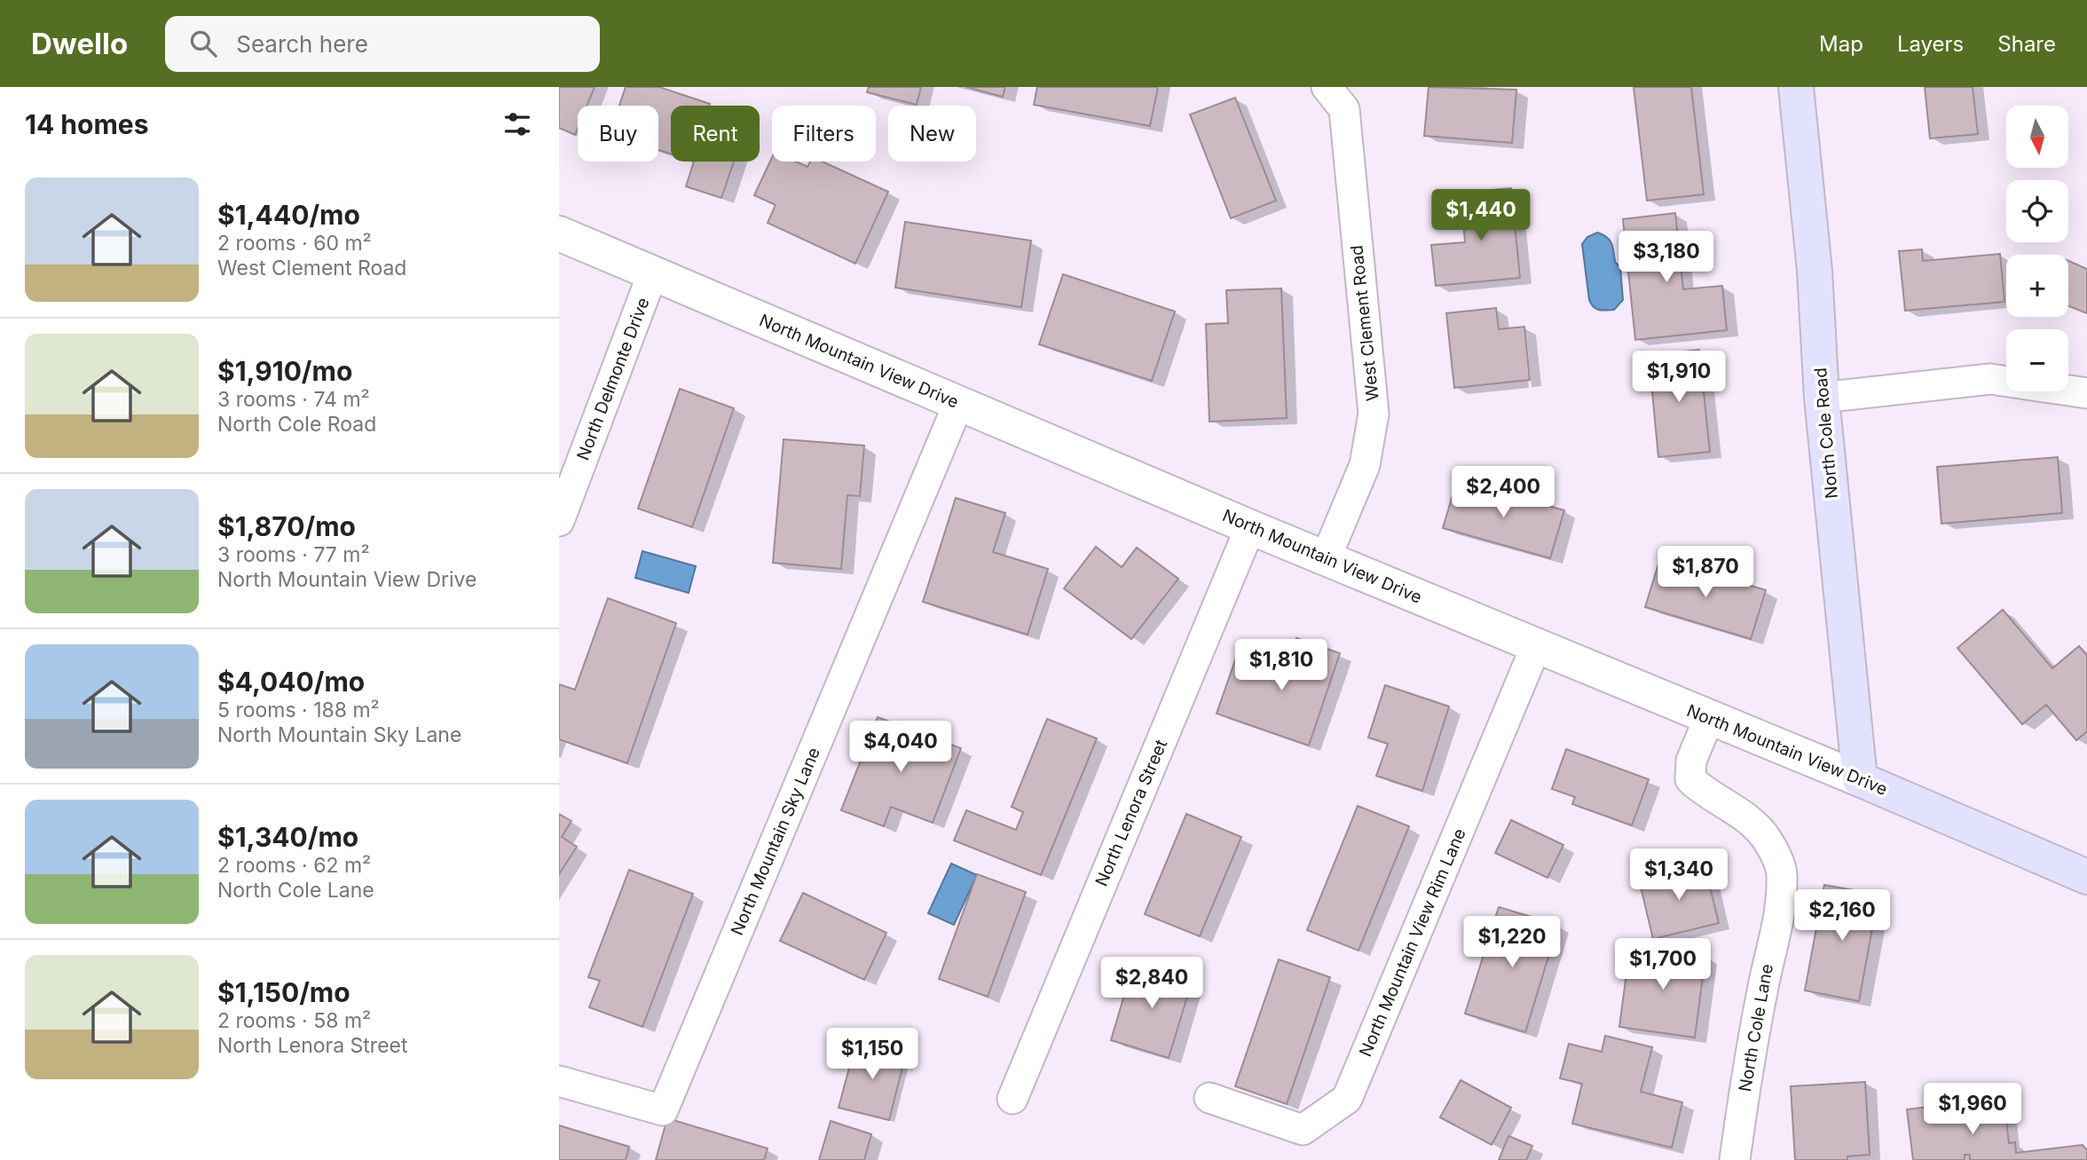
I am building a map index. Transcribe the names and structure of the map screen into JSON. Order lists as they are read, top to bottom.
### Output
{
  "streets": {
    "main road": ["North Mountain View Drive", "North Cole Road"],
    "street": [
      "West Clement Road",
      "North Delmonte Drive",
      "North Lenora Street",
      "North Mountain Sky Lane",
      "North Mountain View Rim Lane",
      "North Cole Lane"
    ]
  },
  "crossings": [
    ["West Clement Road", "North Mountain View Drive"],
    ["North Mountain View Drive", "North Delmonte Drive"],
    ["North Mountain View Drive", "North Cole Road"],
    ["North Mountain View Drive", "North Lenora Street"],
    ["North Mountain View Drive", "North Mountain Sky Lane"],
    ["North Mountain View Drive", "North Mountain View Rim Lane"],
    ["North Mountain View Drive", "North Cole Lane"]
  ],
  "north": "bottom",
  "page": {
    "header": "Dwello",
    "search": "Search here",
    "nav": ["Map", "Layers", "Share"],
    "heading": "14 homes",
    "map_buttons": ["+", "−"],
    "chip": [
      "Buy",
      "Rent",
      "Filters",
      "New"
    ],
    "list": [
      {
        "name": "$1,440/mo",
        "note": "2 rooms · 60 m² · West Clement Road"
      },
      {
        "name": "$1,910/mo",
        "note": "3 rooms · 74 m² · North Cole Road"
      },
      {
        "name": "$1,870/mo",
        "note": "3 rooms · 77 m² · North Mountain View Drive"
      },
      {
        "name": "$4,040/mo",
        "note": "5 rooms · 188 m² · North Mountain Sky Lane"
      },
      {
        "name": "$1,340/mo",
        "note": "2 rooms · 62 m² · North Cole Lane"
      },
      {
        "name": "$1,150/mo",
        "note": "2 rooms · 58 m² · North Lenora Street"
      }
    ],
    "price": [
      "$1,440",
      "$3,180",
      "$1,910",
      "$2,400",
      "$1,870",
      "$1,810",
      "$4,040",
      "$1,340",
      "$2,160",
      "$1,220",
      "$1,700",
      "$2,840",
      "$1,150",
      "$1,960"
    ]
  }
}
